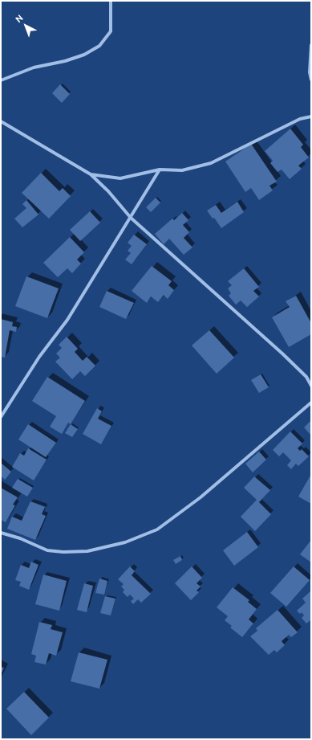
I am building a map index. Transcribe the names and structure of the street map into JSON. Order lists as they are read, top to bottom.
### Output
{
  "north": "top left"
}
